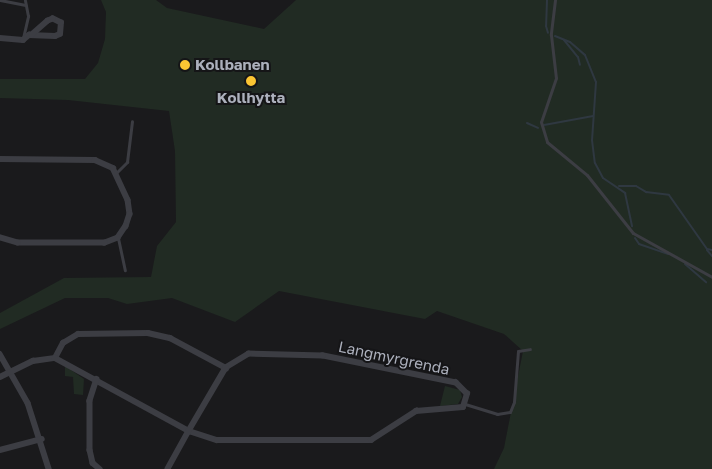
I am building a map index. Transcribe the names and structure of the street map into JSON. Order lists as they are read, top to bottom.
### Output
{
  "streets": {
    "street": ["Langmyrgrenda"]
  },
  "places": ["Kollbanen", "Kollhytta"]
}
